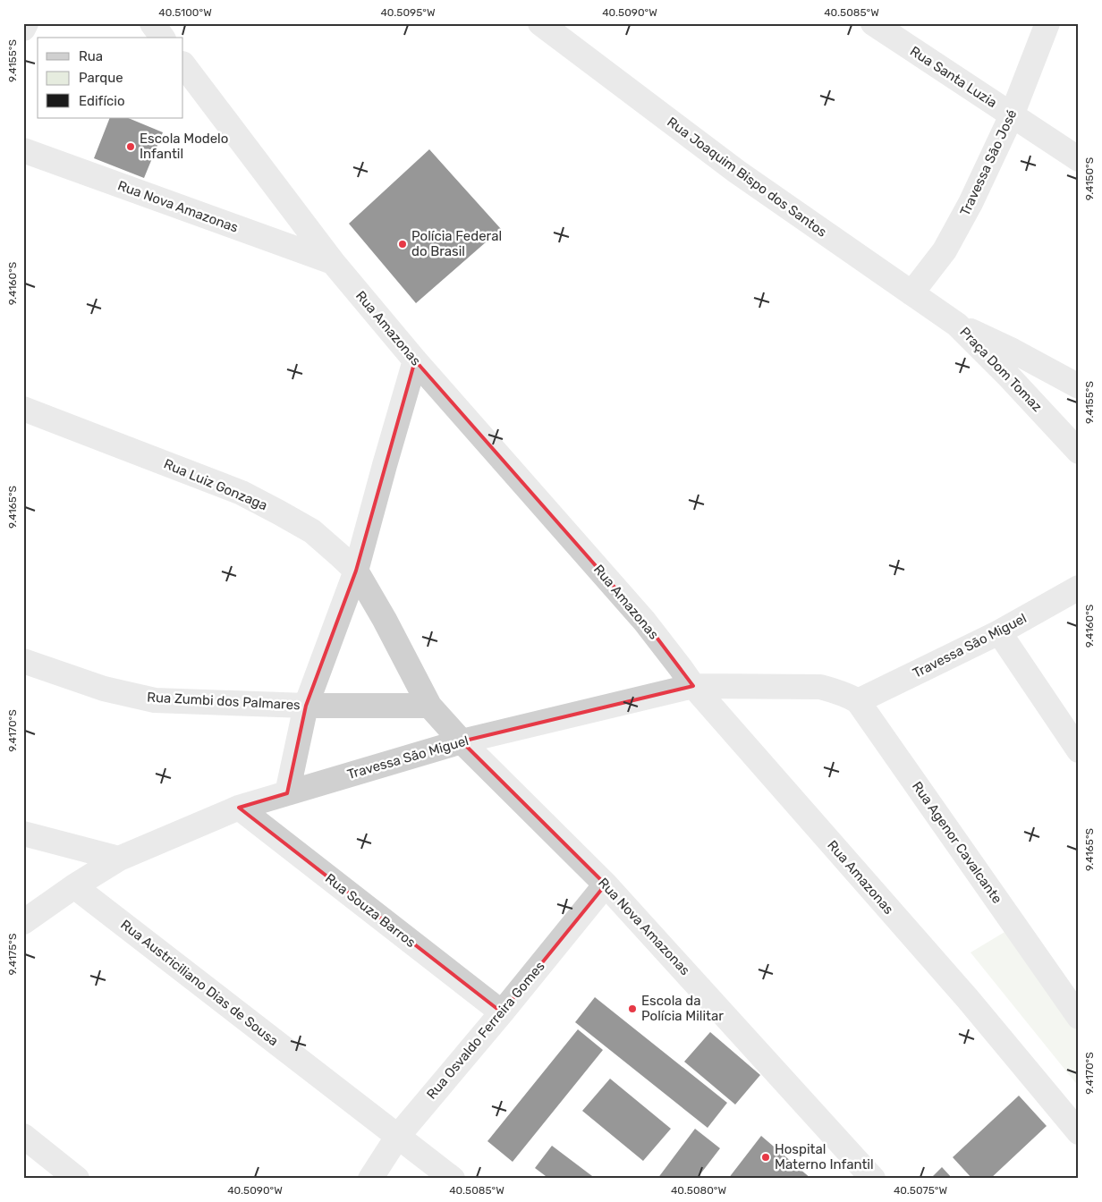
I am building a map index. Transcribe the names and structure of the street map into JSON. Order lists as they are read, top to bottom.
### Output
{
  "streets": {
    "street": [
      "Rua Santa Luzia",
      "Travessa São José",
      "Rua Joaquim Bispo dos Santos",
      "Rua Nova Amazonas",
      "Rua Amazonas",
      "Praça Dom Tomaz",
      "Rua Luiz Gonzaga",
      "Travessa São Miguel",
      "Rua Zumbi dos Palmares",
      "Rua Agenor Cavalcante",
      "Rua Souza Barros",
      "Rua Austriciliano Dias de Sousa",
      "Rua Osvaldo Ferreira Gomes"
    ]
  },
  "crossings": [
    ["Rua Santa Luzia", "Travessa São José"],
    ["Travessa São José", "Rua Joaquim Bispo dos Santos"],
    ["Rua Joaquim Bispo dos Santos", "Praça Dom Tomaz"],
    ["Rua Nova Amazonas", "Rua Amazonas"],
    ["Rua Nova Amazonas", "Rua Luiz Gonzaga"],
    ["Rua Nova Amazonas", "Travessa São Miguel"],
    ["Rua Nova Amazonas", "Rua Osvaldo Ferreira Gomes"],
    ["Rua Amazonas", "Travessa São Miguel"],
    ["Rua Luiz Gonzaga", "Travessa São Miguel"],
    ["Rua Luiz Gonzaga", "Rua Zumbi dos Palmares"],
    ["Travessa São Miguel", "Rua Agenor Cavalcante"],
    ["Travessa São Miguel", "Rua Souza Barros"],
    ["Travessa São Miguel", "Rua Austriciliano Dias de Sousa"],
    ["Rua Souza Barros", "Rua Osvaldo Ferreira Gomes"],
    ["Rua Austriciliano Dias de Sousa", "Rua Osvaldo Ferreira Gomes"]
  ],
  "places": [
    "Escola Modelo Infantil",
    "Polícia Federal do Brasil",
    "Escola da Polícia Militar",
    "Hospital Materno Infantil"
  ],
  "legend": ["Rua", "Parque", "Edifício"],
  "coordinates": [
    "40.5100°W",
    "40.5095°W",
    "40.5090°W",
    "40.5085°W",
    "9.4155°S",
    "9.4150°S",
    "9.4160°S",
    "9.4165°S",
    "9.4170°S",
    "9.4175°S",
    "40.5080°W",
    "40.5075°W"
  ]
}
